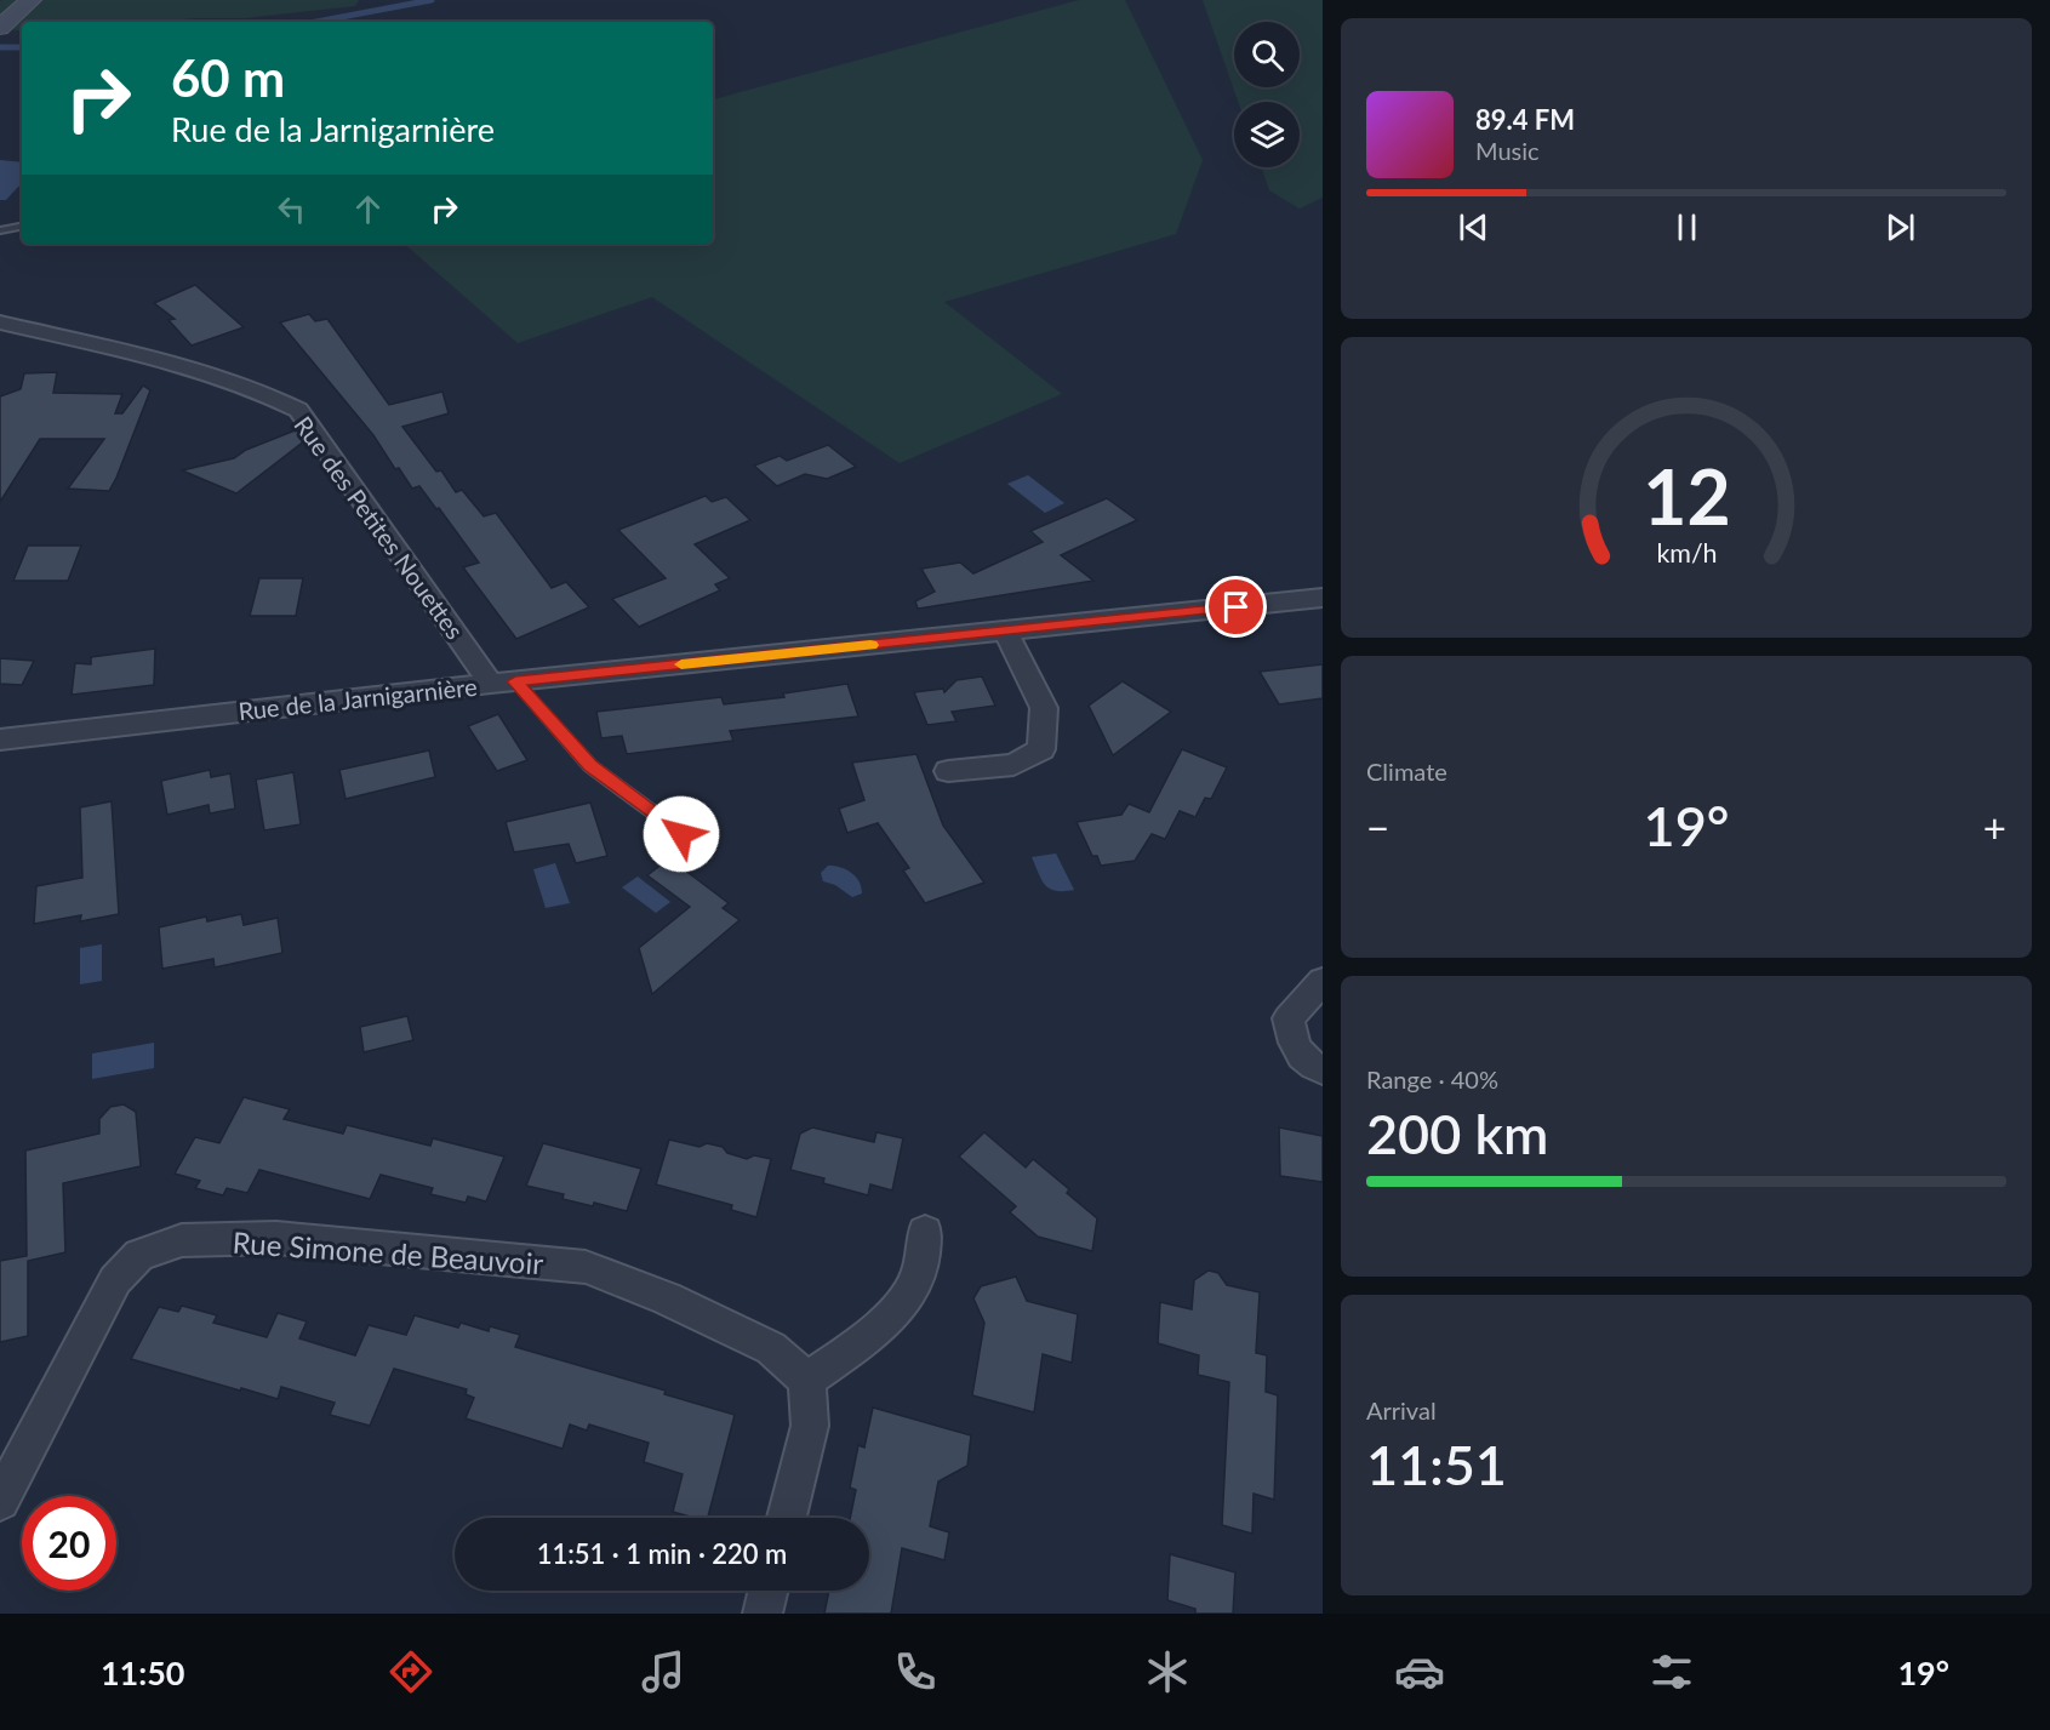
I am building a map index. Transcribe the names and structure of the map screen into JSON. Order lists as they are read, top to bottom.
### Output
{
  "streets": {
    "street": ["Rue des Petites Nouettes", "Rue de la Jarnigarnière", "Rue Simone de Beauvoir"]
  },
  "crossings": [
    ["Rue des Petites Nouettes", "Rue de la Jarnigarnière"]
  ],
  "page": {
    "turn": ["60 m", "Rue de la Jarnigarnière"],
    "song": ["89.4 FM", "Music"],
    "tile": [
      "Climate",
      ["Range · 40%", "200 km"],
      ["Arrival", "11:51"]
    ],
    "heat": ["−", "19°", "+"],
    "limit": "20",
    "trip": "11:51 · 1 min · 220 m",
    "tabs": ["11:50", "19°"],
    "gauge": ["12", "km/h"]
  }
}
